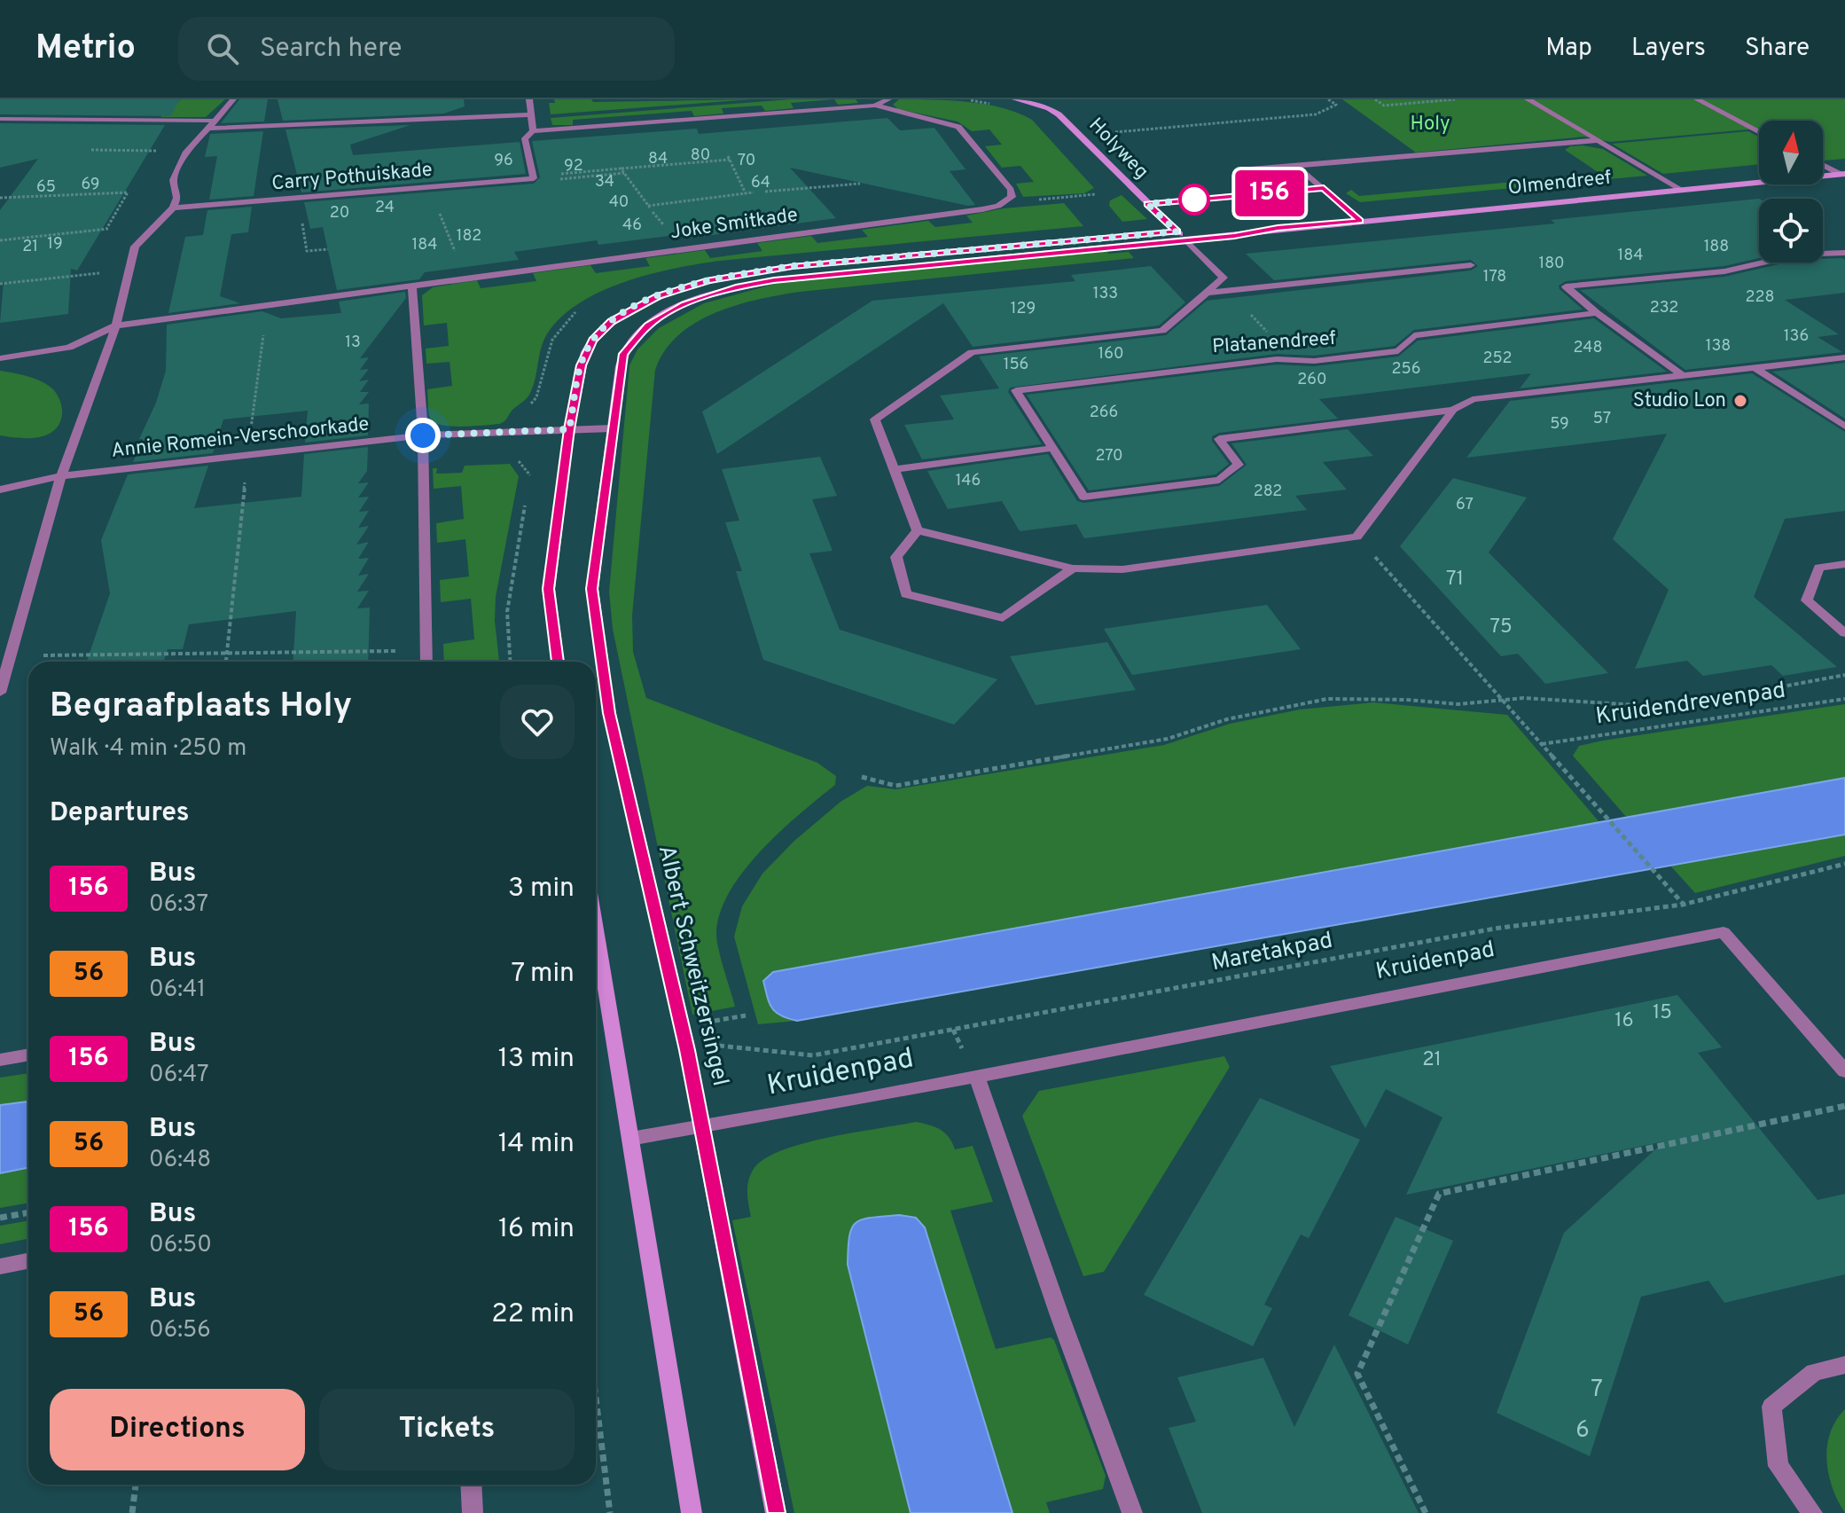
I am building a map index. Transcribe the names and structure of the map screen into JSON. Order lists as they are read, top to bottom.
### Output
{
  "streets": {
    "street": [
      "Holyweg",
      "Carry Pothuiskade",
      "Olmendreef",
      "Joke Smitkade",
      "Platanendreef",
      "Annie Romein-Verschoorkade",
      "Kruidenpad",
      "Albert Schweitzersingel"
    ],
    "path": ["Kruidendrevenpad", "Maretakpad"]
  },
  "crossings": [
    ["Holyweg", "Olmendreef"],
    ["Olmendreef", "Annie Romein-Verschoorkade"],
    ["Olmendreef", "Albert Schweitzersingel"],
    ["Joke Smitkade", "Annie Romein-Verschoorkade"],
    ["Annie Romein-Verschoorkade", "Albert Schweitzersingel"],
    ["Kruidenpad", "Albert Schweitzersingel"]
  ],
  "parks": ["Holy"],
  "places": ["Studio Lon"],
  "lines": ["bus line 156"],
  "house_numbers": [
    "80",
    "84",
    "96",
    "70",
    "92",
    "34",
    "64",
    "69",
    "65",
    "40",
    "24",
    "20",
    "46",
    "182",
    "19",
    "184",
    "21",
    "188",
    "184",
    "180",
    "178",
    "133",
    "228",
    "232",
    "129",
    "136",
    "13",
    "138",
    "248",
    "160",
    "252",
    "156",
    "256",
    "260",
    "266",
    "57",
    "59",
    "270",
    "146",
    "282",
    "67",
    "71",
    "75",
    "15",
    "16",
    "21",
    "7",
    "6"
  ],
  "north": "top",
  "page": {
    "header": "Metrio",
    "search": "Search here",
    "nav": ["Map", "Layers", "Share"],
    "on_map": "156",
    "heading": [
      ["Begraafplaats Holy", "Walk · 4 min · 250 m"],
      "Departures"
    ],
    "list": [
      {
        "mark": "156",
        "name": "Bus",
        "note": "06:37",
        "value": "3 min"
      },
      {
        "mark": "56",
        "name": "Bus",
        "note": "06:41",
        "value": "7 min"
      },
      {
        "mark": "156",
        "name": "Bus",
        "note": "06:47",
        "value": "13 min"
      },
      {
        "mark": "56",
        "name": "Bus",
        "note": "06:48",
        "value": "14 min"
      },
      {
        "mark": "156",
        "name": "Bus",
        "note": "06:50",
        "value": "16 min"
      },
      {
        "mark": "56",
        "name": "Bus",
        "note": "06:56",
        "value": "22 min"
      }
    ],
    "buttons": ["Directions", "Tickets"]
  }
}
